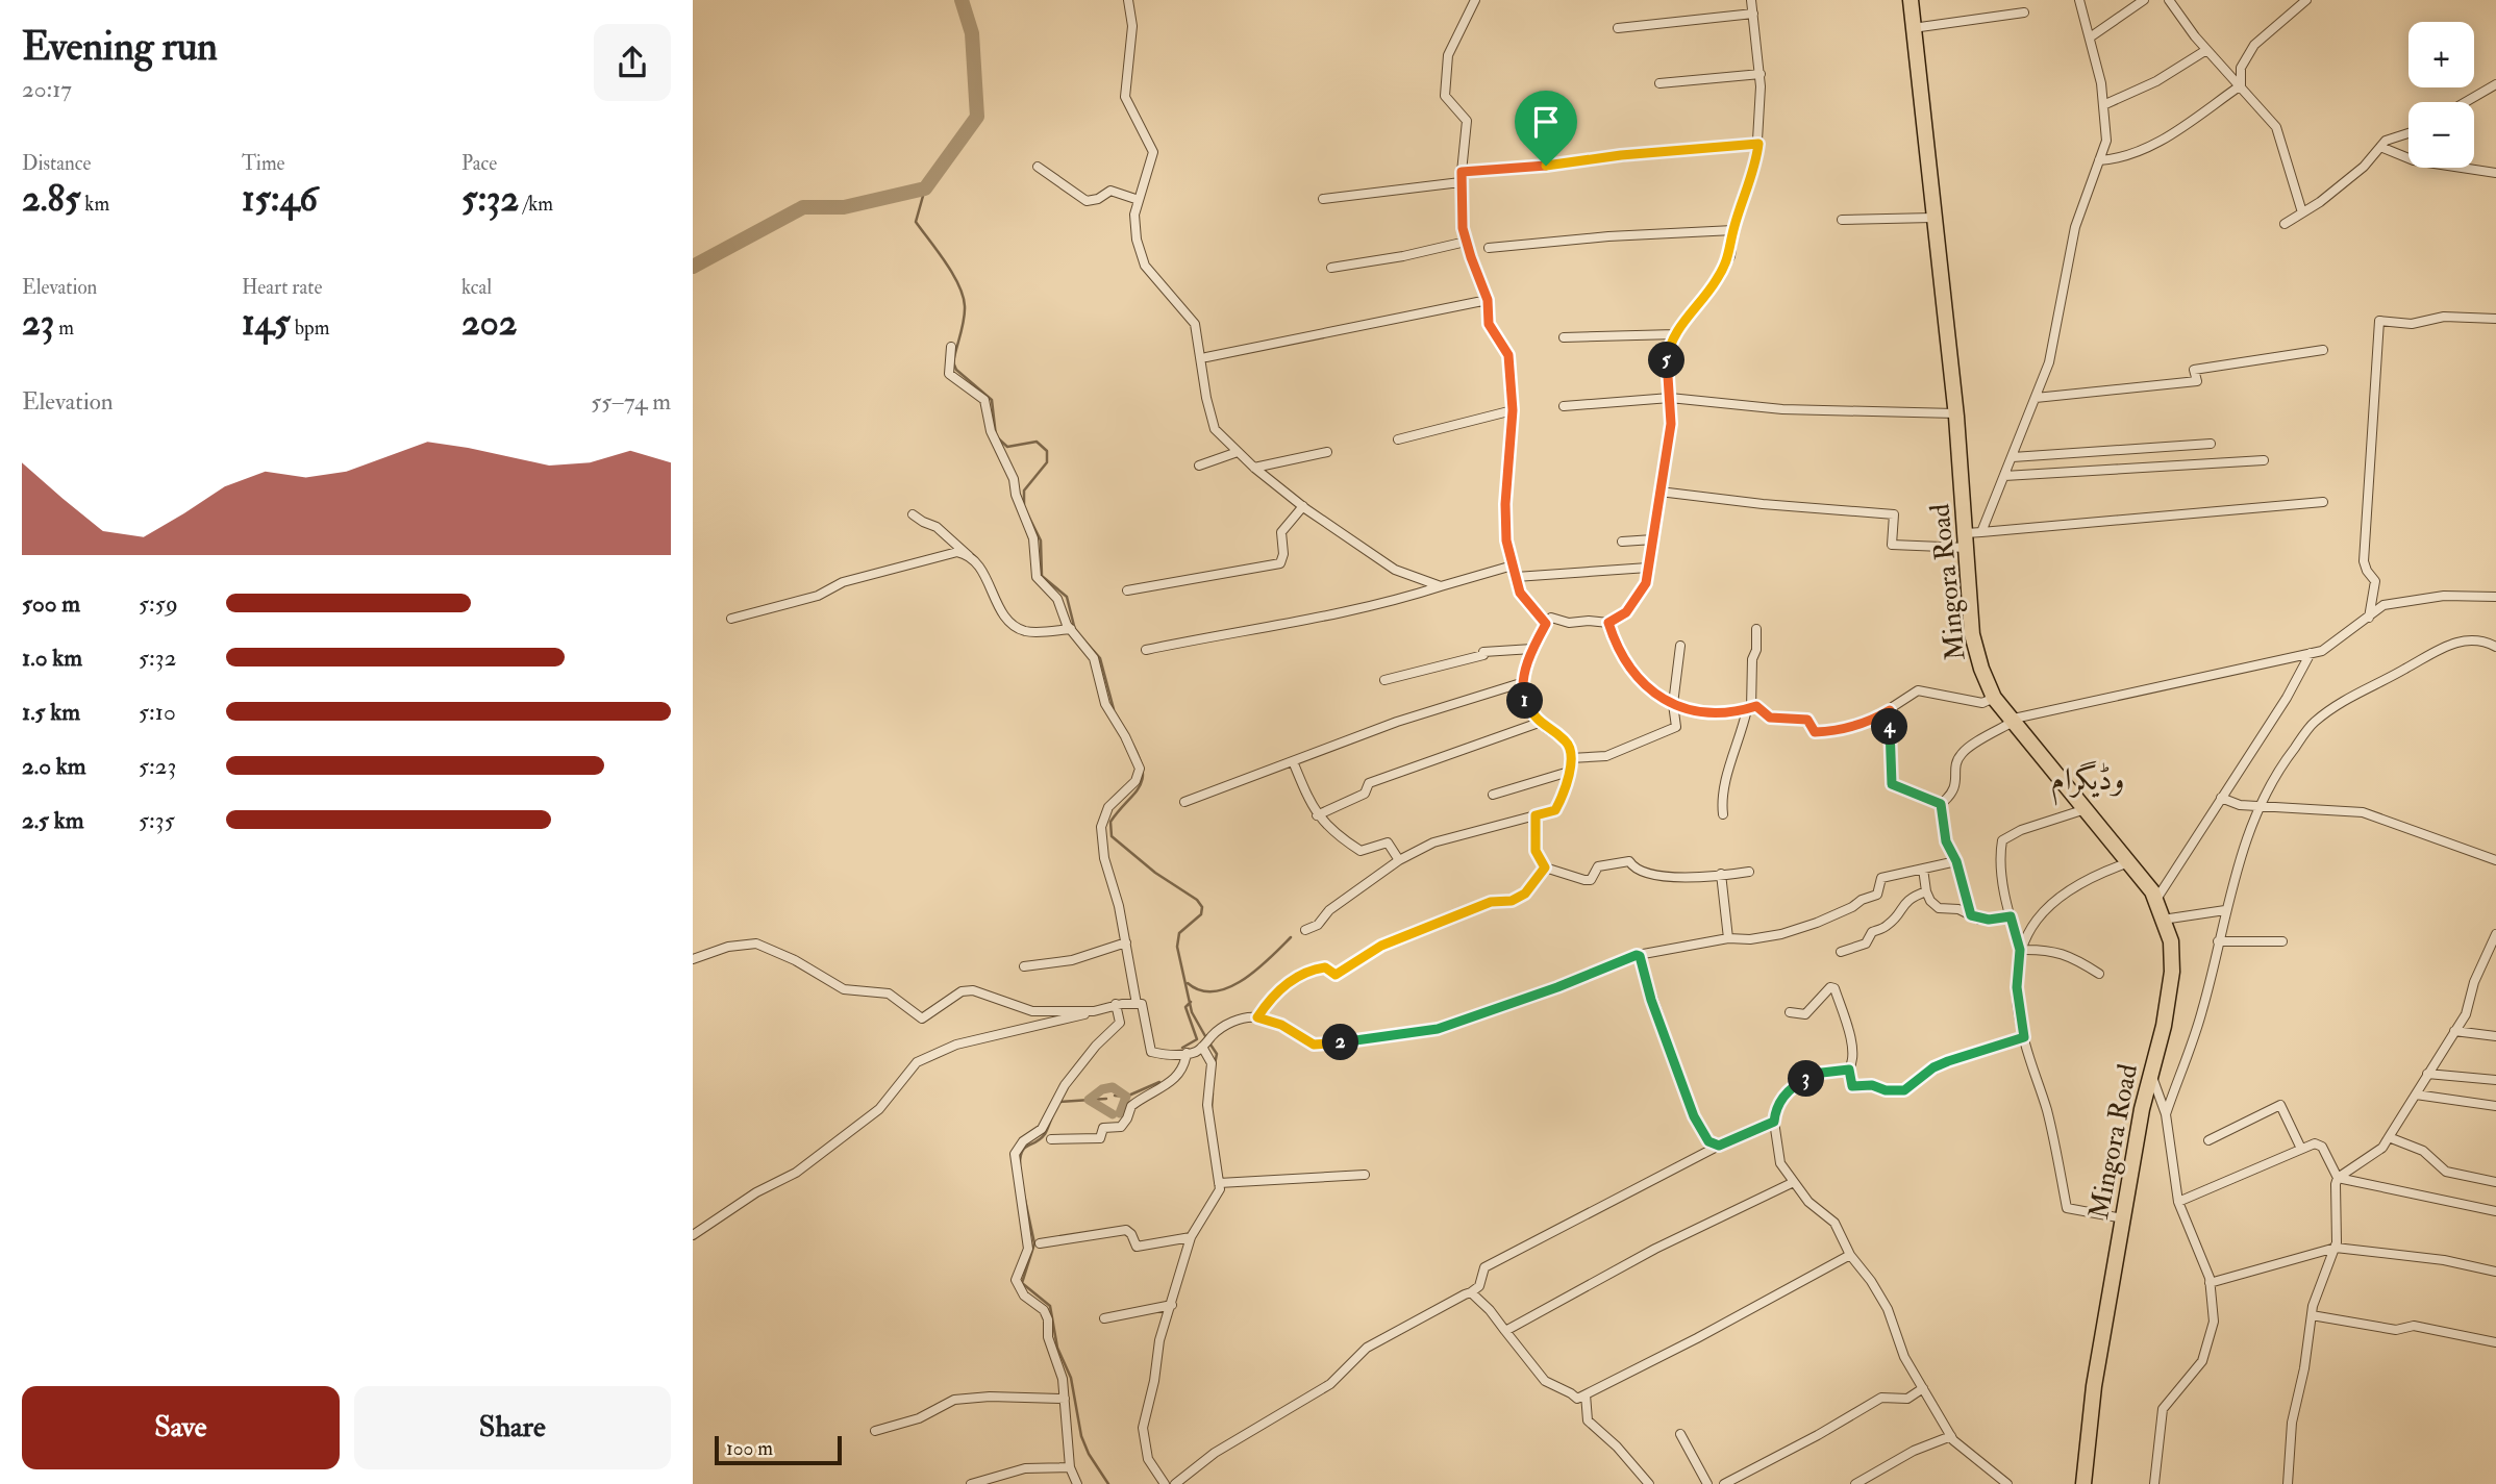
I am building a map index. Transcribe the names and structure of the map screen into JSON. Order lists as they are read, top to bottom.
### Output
{
  "streets": {
    "highway": ["Mingora Road"]
  },
  "districts": ["وڈیگرام"],
  "scale_bar": "100 m",
  "page": {
    "heading": ["Evening run", "20:17"],
    "map_buttons": ["+", "−"],
    "stats": [
      ["Distance", "2.85 km"],
      ["Time", "15:46"],
      ["Pace", "5:32 /km"],
      ["Elevation", "23 m"],
      ["Heart rate", "145 bpm"],
      ["kcal", "202"]
    ],
    "pins": [
      "5",
      "1",
      "4",
      "2",
      "3"
    ],
    "chart": ["Elevation", "55–74 m"],
    "list": [
      {
        "name": "500 m",
        "note": "5:59"
      },
      {
        "name": "1.0 km",
        "note": "5:32"
      },
      {
        "name": "1.5 km",
        "note": "5:10"
      },
      {
        "name": "2.0 km",
        "note": "5:23"
      },
      {
        "name": "2.5 km",
        "note": "5:35"
      }
    ],
    "buttons": ["Save", "Share"],
    "scale": "100 m"
  }
}
